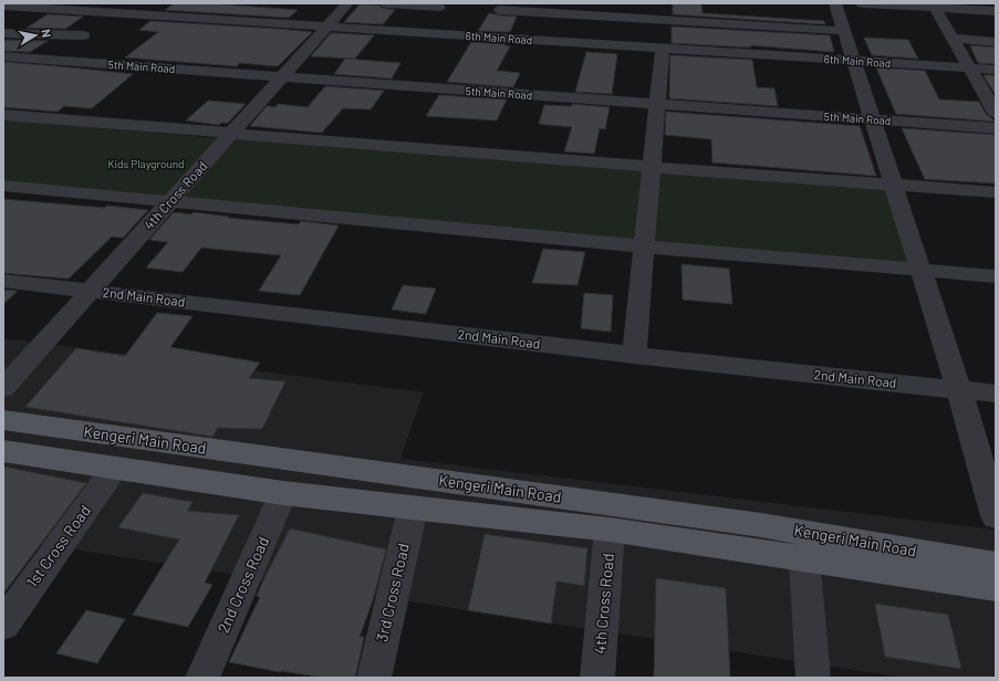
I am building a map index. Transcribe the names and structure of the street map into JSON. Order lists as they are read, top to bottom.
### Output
{
  "streets": {
    "main road": ["Kengeri Main Road"],
    "street": [
      "6th Main Road",
      "5th Main Road",
      "4th Cross Road",
      "2nd Main Road",
      "1st Cross Road",
      "2nd Cross Road",
      "3rd Cross Road"
    ]
  },
  "crossings": [
    ["6th Main Road", "4th Cross Road"],
    ["5th Main Road", "4th Cross Road"],
    ["4th Cross Road", "2nd Main Road"],
    ["4th Cross Road", "Kengeri Main Road"],
    ["Kengeri Main Road", "1st Cross Road"],
    ["Kengeri Main Road", "2nd Cross Road"],
    ["Kengeri Main Road", "3rd Cross Road"]
  ],
  "parks": ["Kids Playground"],
  "north": "right"
}
